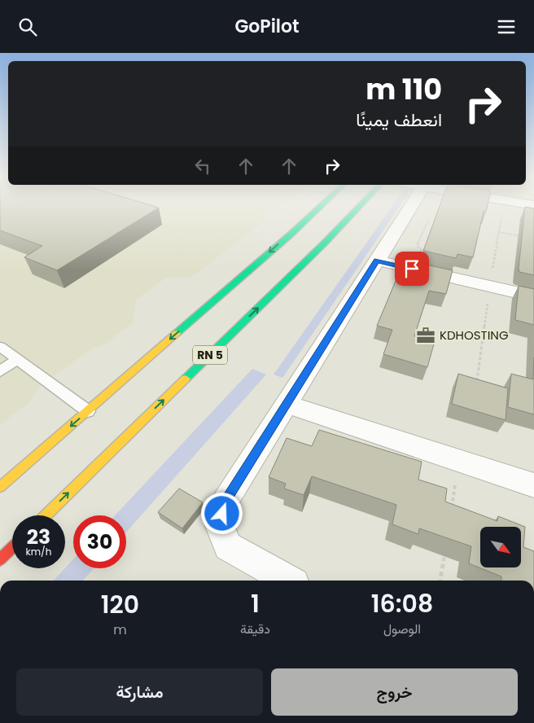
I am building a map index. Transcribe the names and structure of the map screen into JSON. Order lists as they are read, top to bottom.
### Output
{
  "streets": {
    "highway": ["RN 5"]
  },
  "places": {
    "office": ["KDHOSTING"]
  },
  "north": "bottom right",
  "page": {
    "header": "GoPilot",
    "turn": ["110 m", "انعطف يمينًا"],
    "speed": "23 km/h",
    "limit": "30",
    "eta": [
      "16:08",
      "الوصول",
      "1",
      "دقيقة",
      "120",
      "m"
    ],
    "buttons": ["خروج", "مشاركة"]
  }
}
